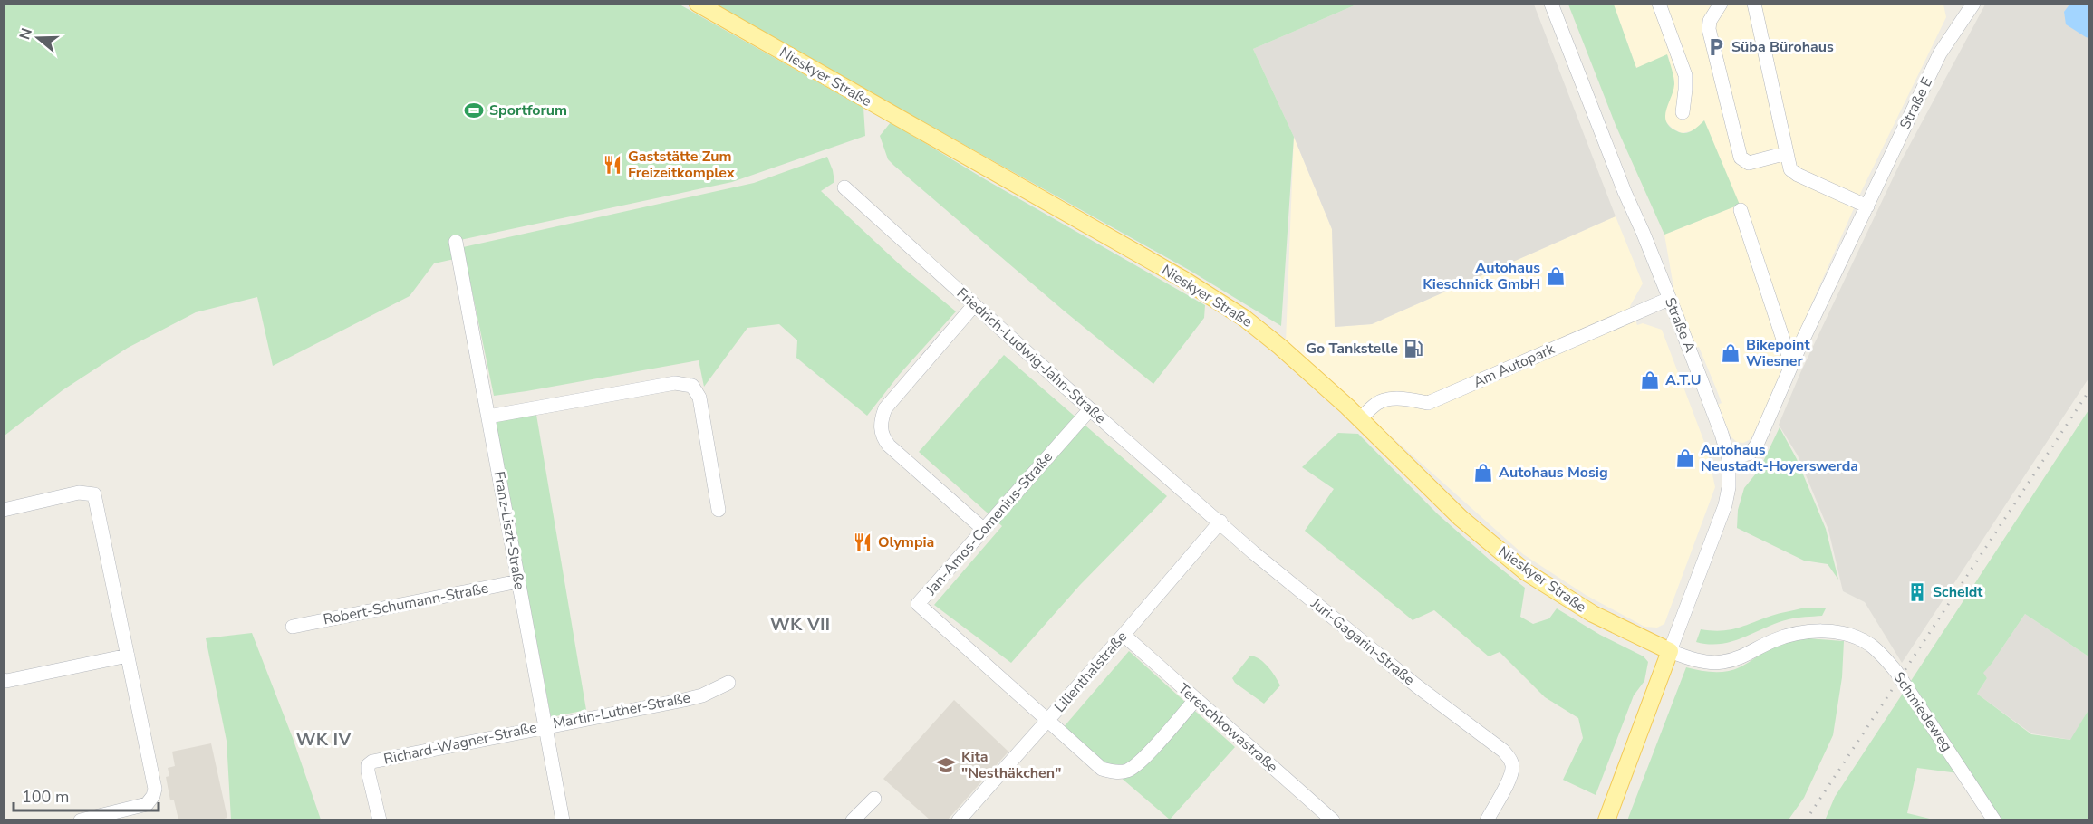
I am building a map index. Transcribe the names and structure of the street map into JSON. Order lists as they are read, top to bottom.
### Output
{
  "streets": {
    "main road": ["Nieskyer Straße"],
    "street": [
      "Straße E",
      "Straße A",
      "Friedrich-Ludwig-Jahn-Straße",
      "Am Autopark",
      "Jan-Amos-Comenius-Straße",
      "Franz-Liszt-Straße",
      "Robert-Schumann-Straße",
      "Juri-Gagarin-Straße",
      "Lilienthalstraße",
      "Martin-Luther-Straße",
      "Schmiedeweg",
      "Tereschkowastraße",
      "Richard-Wagner-Straße"
    ]
  },
  "crossings": [
    ["Nieskyer Straße", "Straße A"],
    ["Nieskyer Straße", "Am Autopark"],
    ["Nieskyer Straße", "Schmiedeweg"],
    ["Straße E", "Straße A"],
    ["Straße A", "Am Autopark"],
    ["Straße A", "Schmiedeweg"],
    ["Friedrich-Ludwig-Jahn-Straße", "Jan-Amos-Comenius-Straße"],
    ["Friedrich-Ludwig-Jahn-Straße", "Juri-Gagarin-Straße"],
    ["Friedrich-Ludwig-Jahn-Straße", "Lilienthalstraße"],
    ["Jan-Amos-Comenius-Straße", "Lilienthalstraße"],
    ["Franz-Liszt-Straße", "Robert-Schumann-Straße"],
    ["Franz-Liszt-Straße", "Martin-Luther-Straße"],
    ["Franz-Liszt-Straße", "Richard-Wagner-Straße"],
    ["Juri-Gagarin-Straße", "Lilienthalstraße"],
    ["Lilienthalstraße", "Tereschkowastraße"],
    ["Martin-Luther-Straße", "Richard-Wagner-Straße"]
  ],
  "districts": ["WK VII", "WK IV"],
  "places": {
    "parking": ["Süba Bürohaus"],
    "sports": ["Sportforum"],
    "restaurant": ["Gaststätte Zum Freizeitkomplex", "Olympia"],
    "shop": [
      "Autohaus Kieschnick GmbH",
      "Bikepoint Wiesner",
      "A.T.U",
      "Autohaus Neustadt-Hoyerswerda",
      "Autohaus Mosig"
    ],
    "fuel station": ["Go Tankstelle"],
    "building": ["Scheidt"],
    "school or university": ["Kita \"Nesthäkchen\""]
  },
  "scale_bar": "100 m",
  "north": "left"
}
